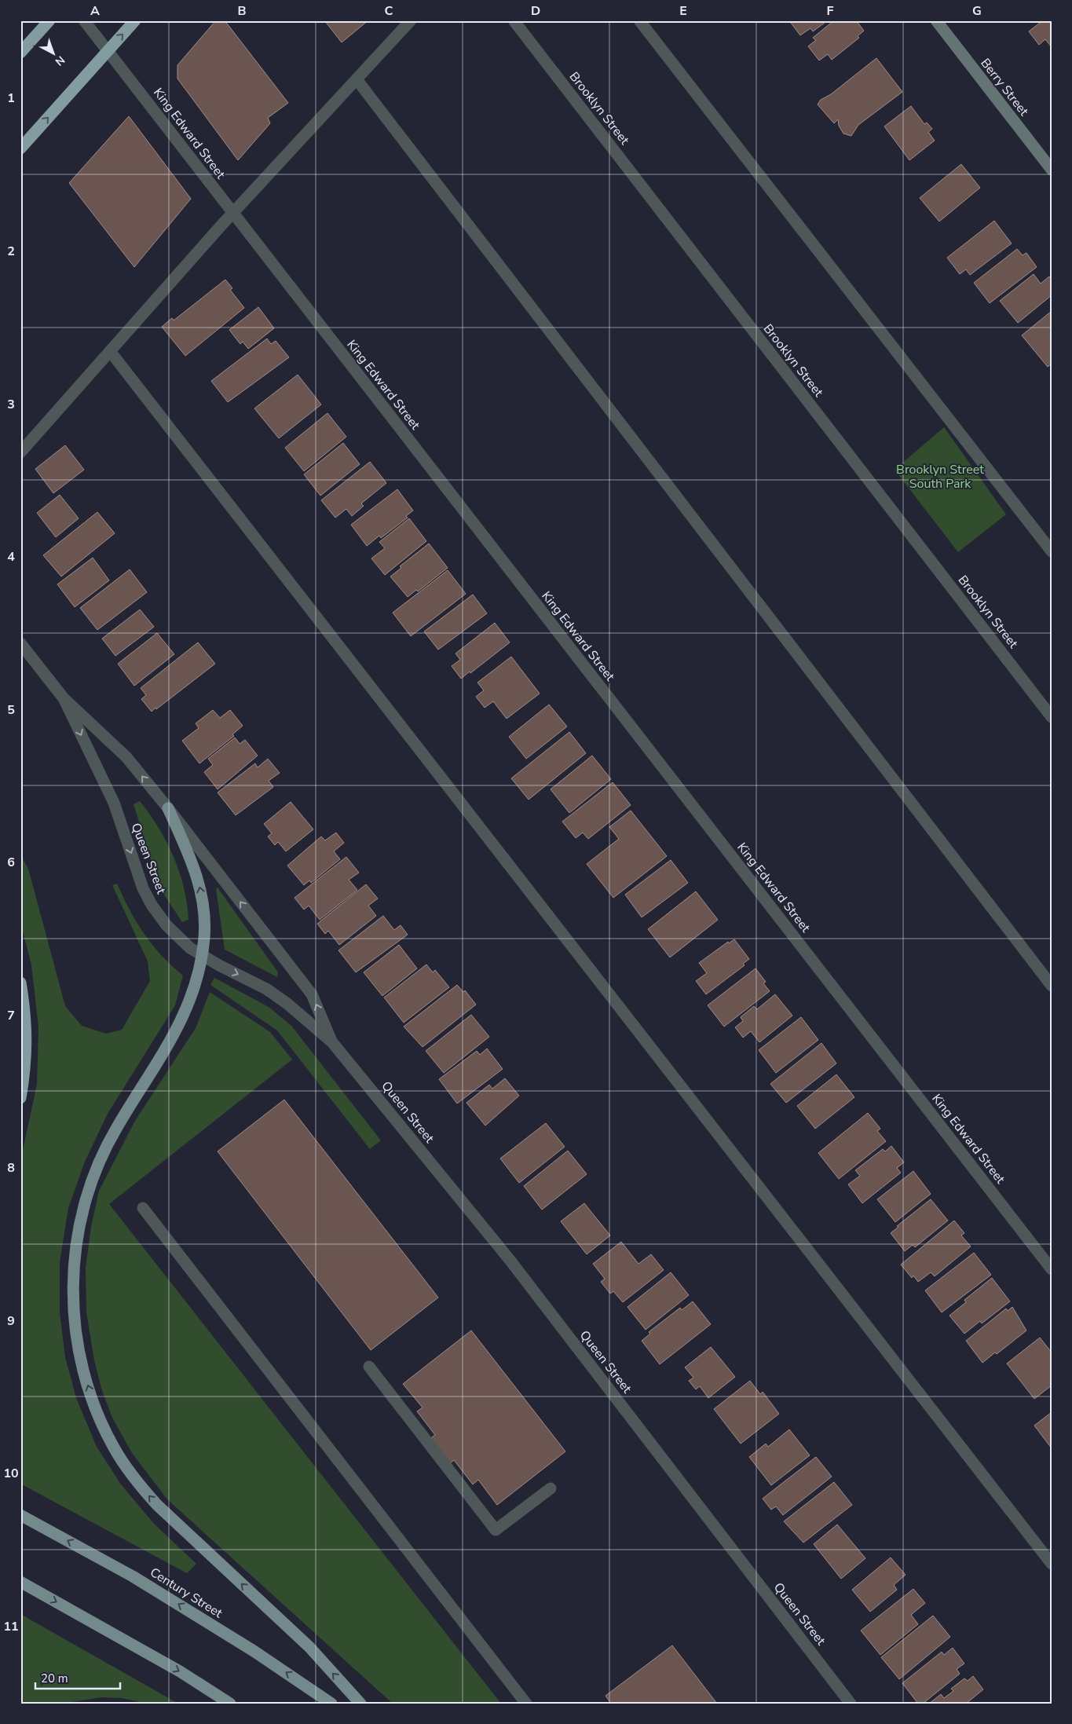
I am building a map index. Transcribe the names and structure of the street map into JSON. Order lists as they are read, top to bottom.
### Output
{
  "streets": {
    "main road": ["Century Street"],
    "street": [
      "Berry Street",
      "Brooklyn Street",
      "King Edward Street",
      "Queen Street"
    ]
  },
  "parks": ["Brooklyn Street South Park"],
  "scale_bar": "20 m",
  "north": "bottom right",
  "grid": {
    "columns": [
      "A",
      "B",
      "C",
      "D",
      "E",
      "F",
      "G"
    ],
    "rows": [
      "1",
      "2",
      "3",
      "4",
      "5",
      "6",
      "7",
      "8",
      "9",
      "10",
      "11"
    ]
  }
}
